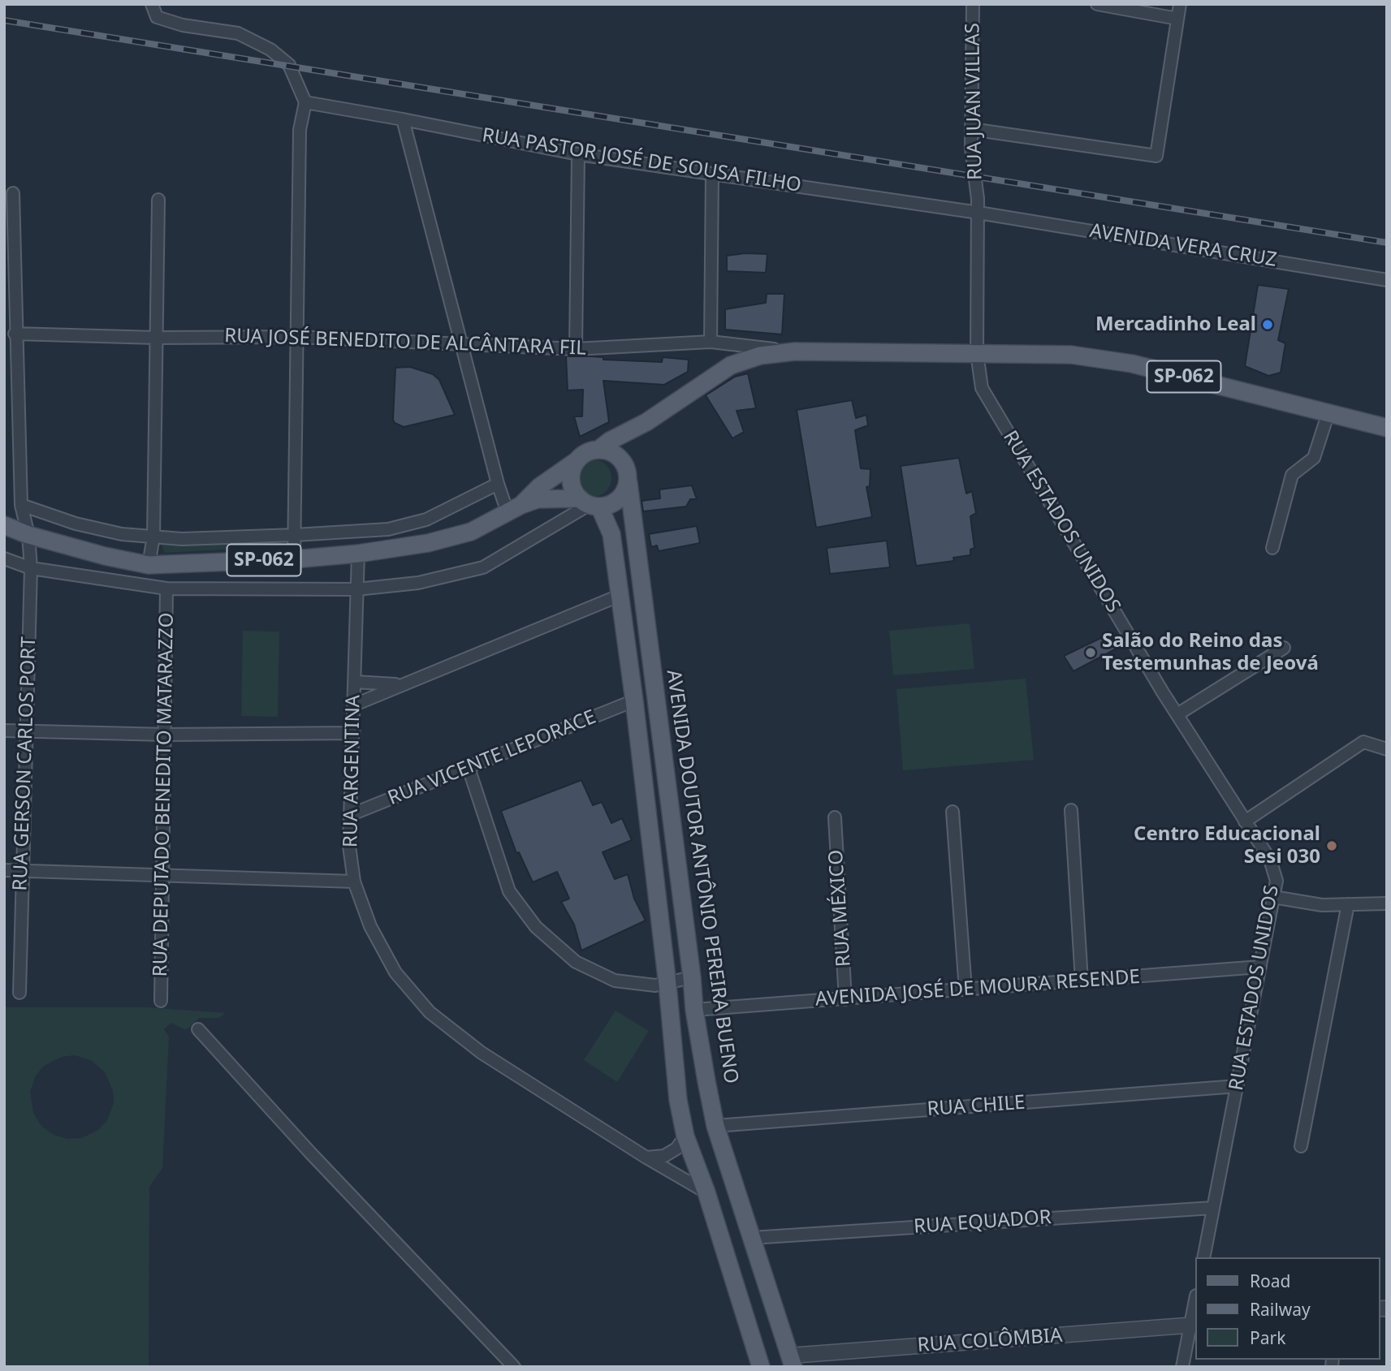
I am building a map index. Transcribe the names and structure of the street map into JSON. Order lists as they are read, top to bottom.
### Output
{
  "streets": {
    "main road": ["SP-062", "AVENIDA DOUTOR ANTÔNIO PEREIRA BUENO"],
    "street": [
      "RUA JUAN VILLAS",
      "RUA PASTOR JOSÉ DE SOUSA FILHO",
      "AVENIDA VERA CRUZ",
      "RUA JOSÉ BENEDITO DE ALCÂNTARA FIL",
      "RUA ESTADOS UNIDOS",
      "RUA VICENTE LEPORACE",
      "RUA GERSON CARLOS PORT",
      "RUA ARGENTINA",
      "RUA DEPUTADO BENEDITO MATARAZZO",
      "RUA MÉXICO",
      "AVENIDA JOSÉ DE MOURA RESENDE",
      "RUA CHILE",
      "RUA EQUADOR",
      "RUA COLÔMBIA"
    ]
  },
  "crossings": [
    ["RUA JUAN VILLAS", "RUA PASTOR JOSÉ DE SOUSA FILHO"],
    ["RUA JUAN VILLAS", "AVENIDA VERA CRUZ"],
    ["RUA JUAN VILLAS", "RUA ESTADOS UNIDOS"],
    ["RUA PASTOR JOSÉ DE SOUSA FILHO", "AVENIDA VERA CRUZ"],
    ["RUA PASTOR JOSÉ DE SOUSA FILHO", "RUA ESTADOS UNIDOS"],
    ["AVENIDA VERA CRUZ", "RUA ESTADOS UNIDOS"],
    ["RUA JOSÉ BENEDITO DE ALCÂNTARA FIL", "SP-062"],
    ["RUA JOSÉ BENEDITO DE ALCÂNTARA FIL", "RUA GERSON CARLOS PORT"],
    ["SP-062", "RUA ESTADOS UNIDOS"],
    ["SP-062", "RUA GERSON CARLOS PORT"],
    ["SP-062", "RUA ARGENTINA"],
    ["SP-062", "AVENIDA DOUTOR ANTÔNIO PEREIRA BUENO"],
    ["RUA ESTADOS UNIDOS", "AVENIDA JOSÉ DE MOURA RESENDE"],
    ["RUA ESTADOS UNIDOS", "RUA CHILE"],
    ["RUA ESTADOS UNIDOS", "RUA EQUADOR"],
    ["RUA VICENTE LEPORACE", "RUA ARGENTINA"],
    ["AVENIDA DOUTOR ANTÔNIO PEREIRA BUENO", "AVENIDA JOSÉ DE MOURA RESENDE"],
    ["AVENIDA DOUTOR ANTÔNIO PEREIRA BUENO", "RUA CHILE"],
    ["AVENIDA DOUTOR ANTÔNIO PEREIRA BUENO", "RUA EQUADOR"],
    ["AVENIDA DOUTOR ANTÔNIO PEREIRA BUENO", "RUA COLÔMBIA"],
    ["RUA MÉXICO", "AVENIDA JOSÉ DE MOURA RESENDE"]
  ],
  "places": ["Mercadinho Leal", "Salão do Reino das Testemunhas de Jeová", "Centro Educacional Sesi 030"],
  "legend": ["Road", "Railway", "Park"]
}
